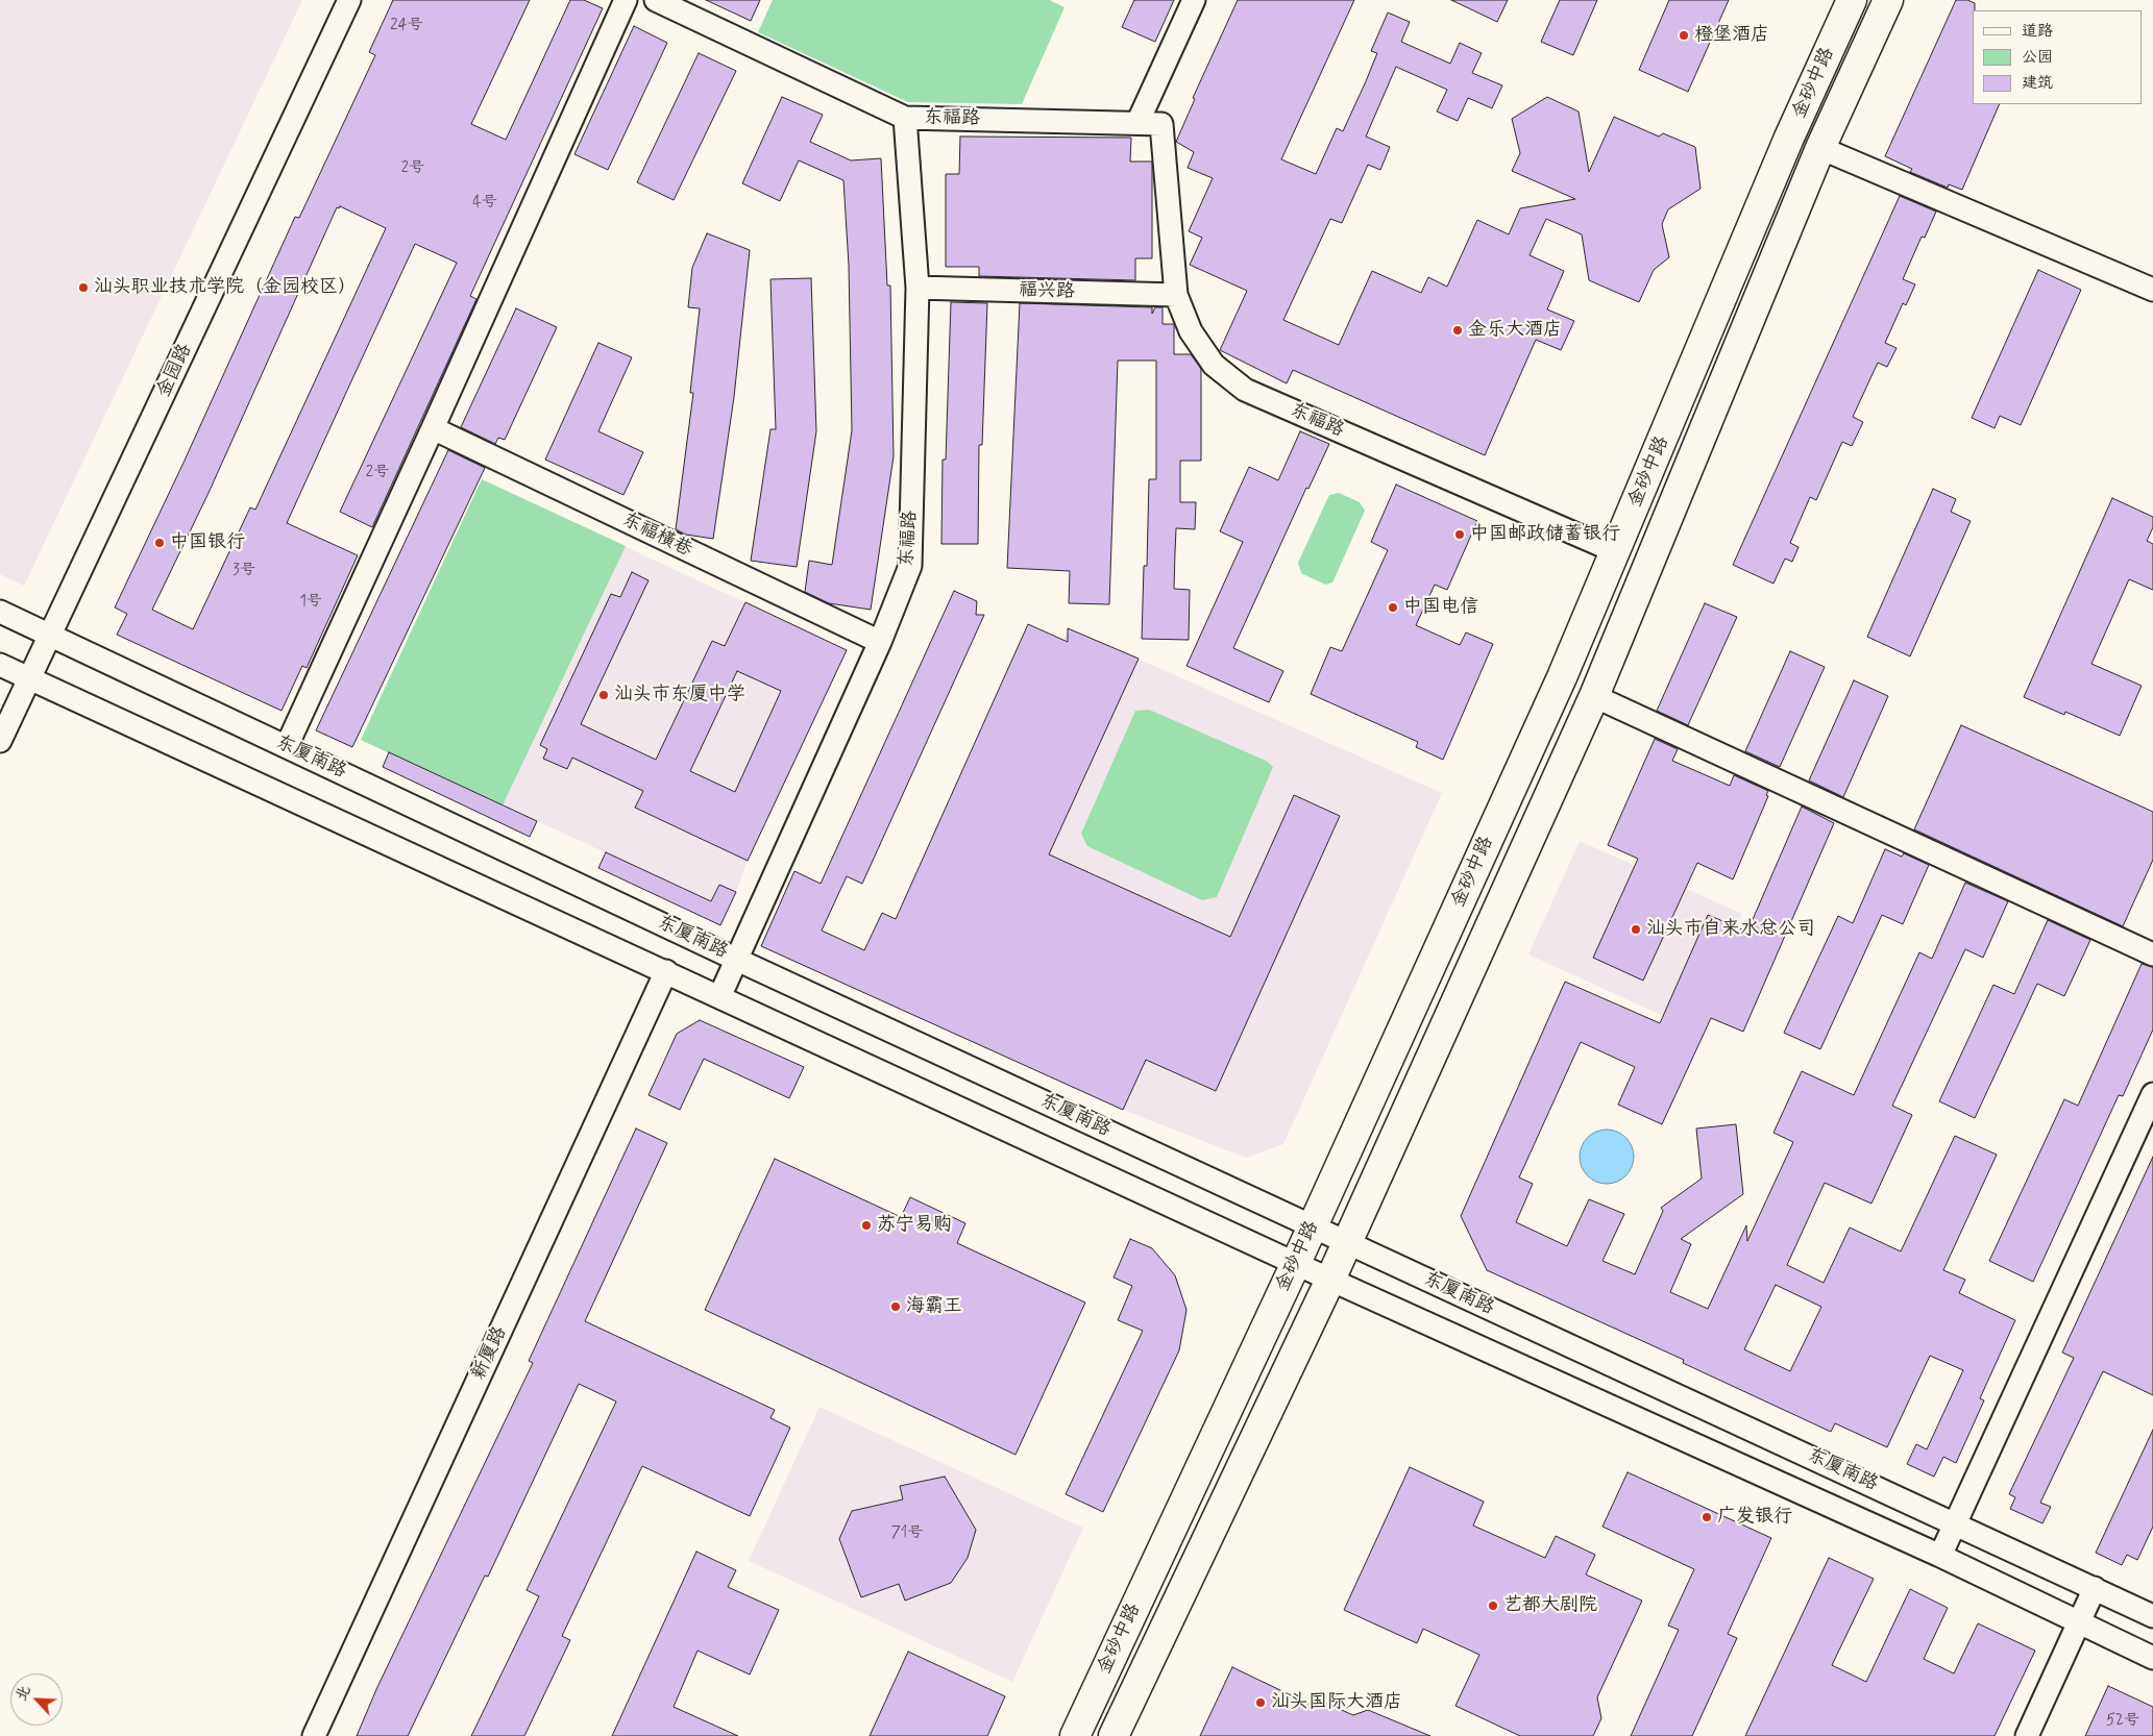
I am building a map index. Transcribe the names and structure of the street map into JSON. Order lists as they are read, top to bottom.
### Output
{
  "streets": {
    "main road": ["金砂中路"],
    "street": [
      "东福路",
      "福兴路",
      "金园路",
      "东福横巷",
      "东厦南路",
      "新厦路"
    ]
  },
  "crossings": [
    ["金砂中路", "东福路"],
    ["金砂中路", "东厦南路"],
    ["东福路", "福兴路"],
    ["东福路", "东福横巷"],
    ["东福路", "东厦南路"],
    ["金园路", "东厦南路"],
    ["东厦南路", "新厦路"]
  ],
  "places": [
    "橙堡酒店",
    "汕头职业技术学院（金园校区）",
    "金乐大酒店",
    "中国邮政储蓄银行",
    "中国银行",
    "中国电信",
    "汕头市东厦中学",
    "汕头市自来水总公司",
    "苏宁易购",
    "海霸王",
    "广发银行",
    "艺都大剧院",
    "汕头国际大酒店"
  ],
  "house_numbers": [
    "24号",
    "2号",
    "4号",
    "2号",
    "3号",
    "1号",
    "71号",
    "52号"
  ],
  "legend": ["道路", "公园", "建筑"],
  "north": "top left"
}
